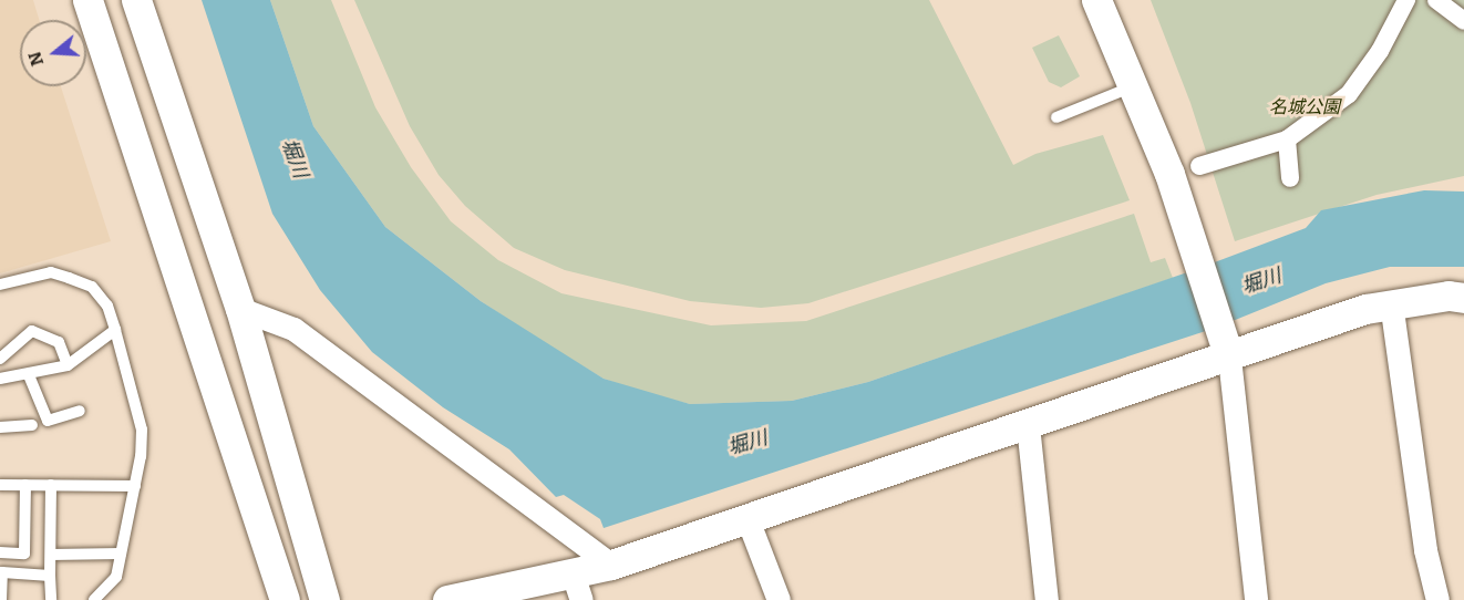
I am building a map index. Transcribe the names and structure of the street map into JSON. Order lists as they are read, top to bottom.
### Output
{
  "water": ["堀川"],
  "parks": ["名城公園"],
  "north": "left"
}
